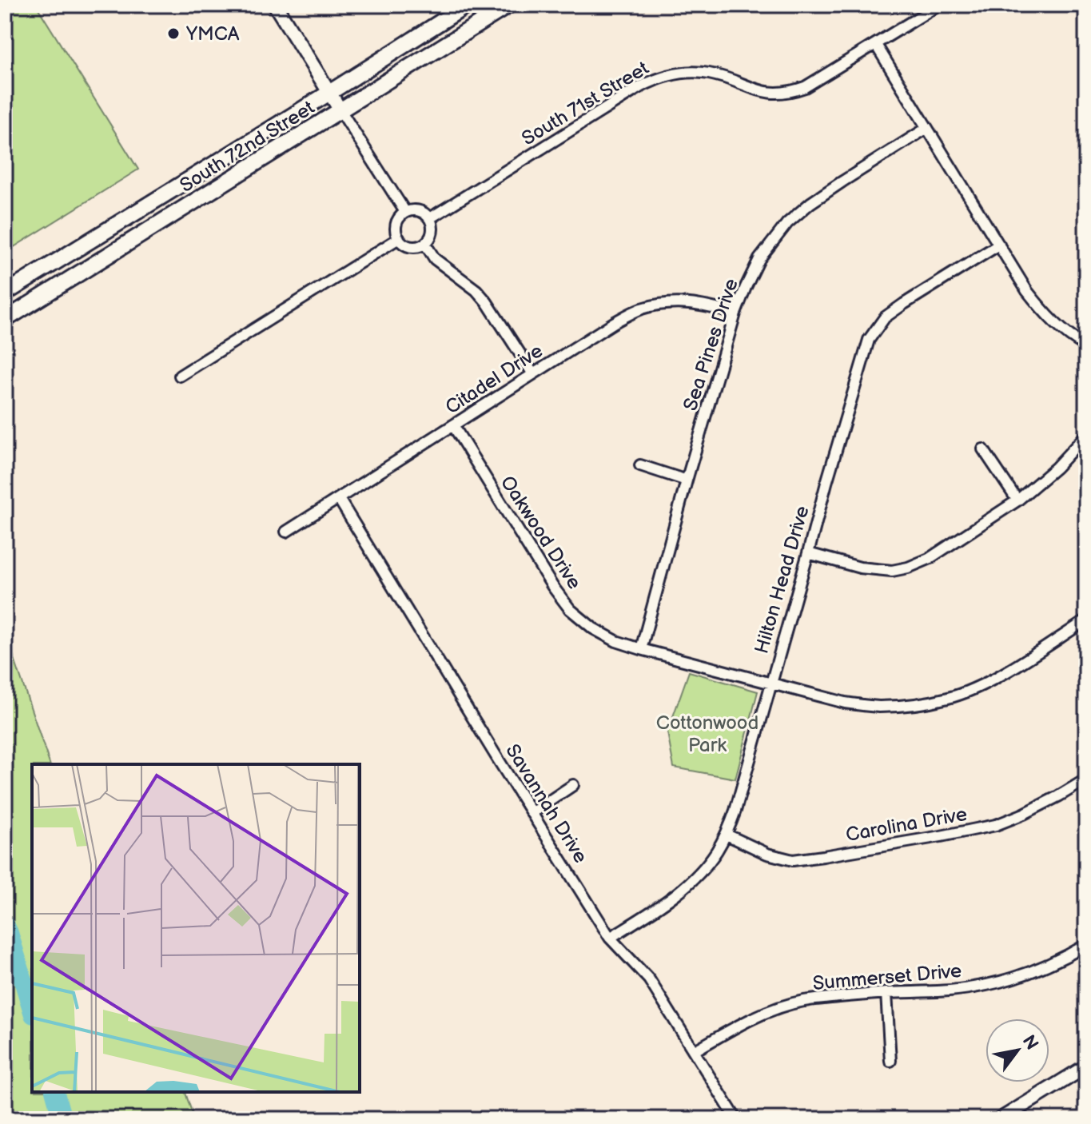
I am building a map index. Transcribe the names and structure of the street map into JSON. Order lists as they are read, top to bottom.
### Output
{
  "streets": {
    "main road": ["South 72nd Street"],
    "street": [
      "South 71st Street",
      "Sea Pines Drive",
      "Citadel Drive",
      "Oakwood Drive",
      "Hilton Head Drive",
      "Savannah Drive",
      "Carolina Drive",
      "Summerset Drive"
    ]
  },
  "crossings": [
    ["Sea Pines Drive", "Citadel Drive"],
    ["Sea Pines Drive", "Oakwood Drive"],
    ["Citadel Drive", "Oakwood Drive"],
    ["Citadel Drive", "Savannah Drive"],
    ["Oakwood Drive", "Hilton Head Drive"],
    ["Hilton Head Drive", "Savannah Drive"],
    ["Hilton Head Drive", "Carolina Drive"],
    ["Savannah Drive", "Summerset Drive"]
  ],
  "parks": ["Cottonwood Park"],
  "places": ["YMCA"],
  "north": "top right"
}
